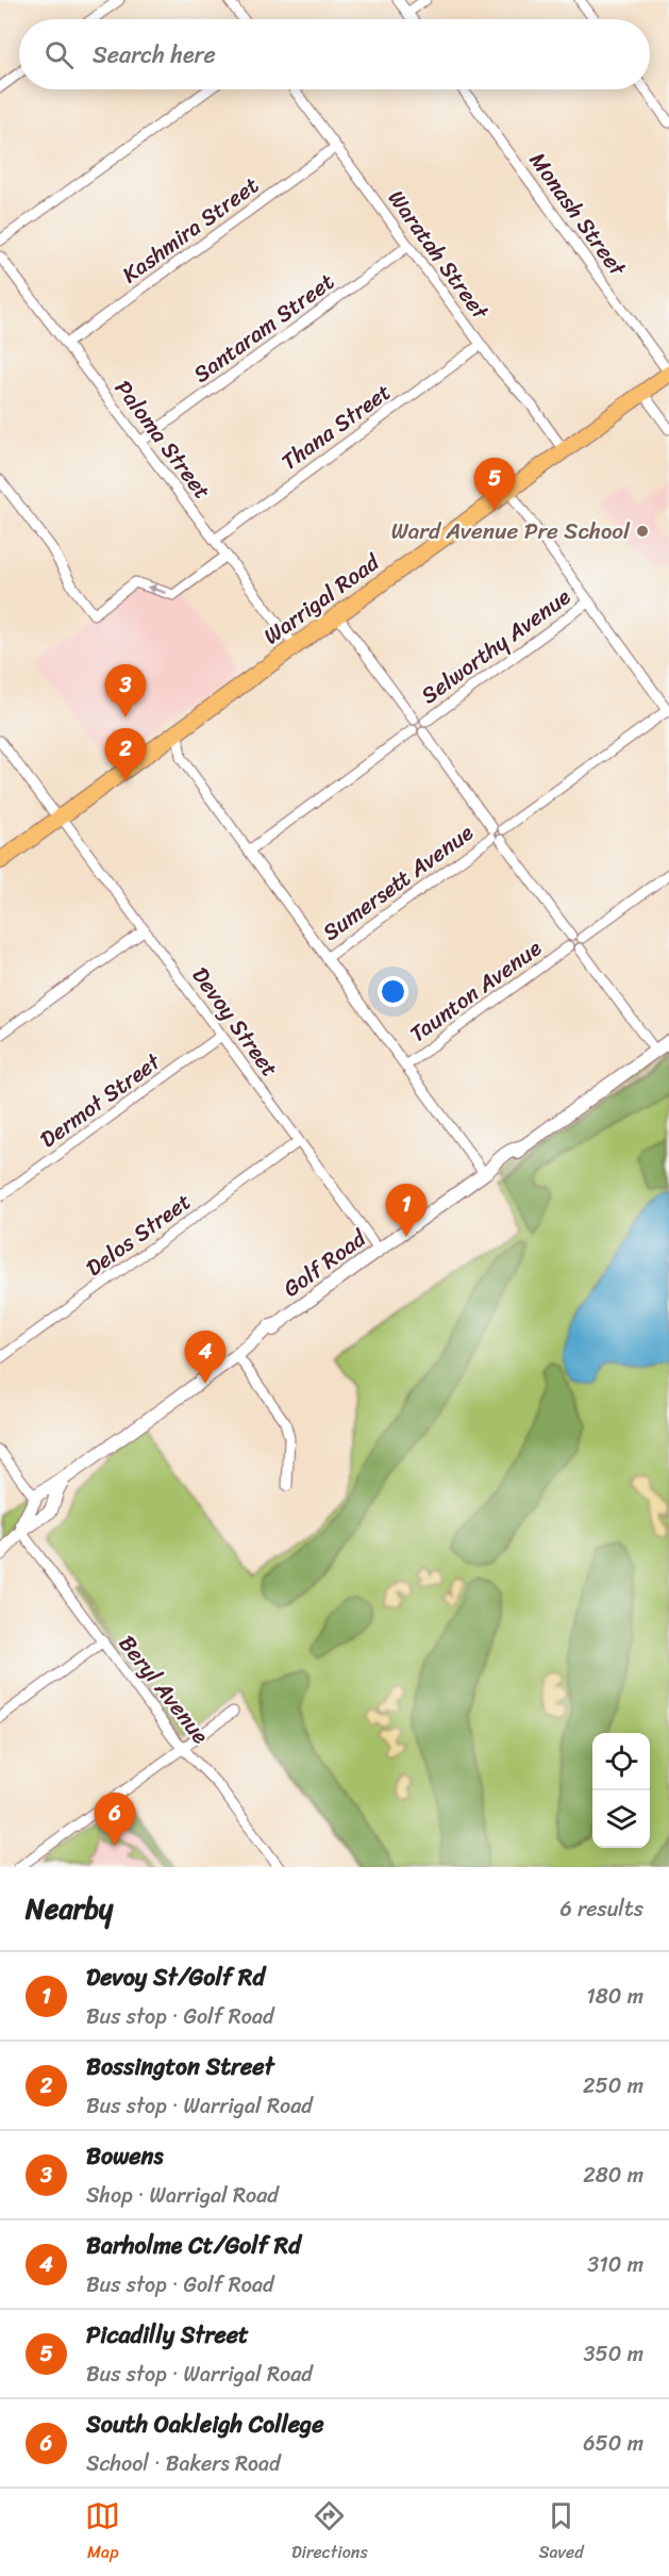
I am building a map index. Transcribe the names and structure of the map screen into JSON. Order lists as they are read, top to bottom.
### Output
{
  "streets": {
    "highway": ["Warrigal Road"],
    "street": [
      "Monash Street",
      "Kashmira Street",
      "Waratah Street",
      "Santaram Street",
      "Thana Street",
      "Paloma Street",
      "Selworthy Avenue",
      "Sumersett Avenue",
      "Taunton Avenue",
      "Devoy Street",
      "Dermot Street",
      "Delos Street",
      "Golf Road",
      "Beryl Avenue"
    ]
  },
  "crossings": [
    ["Monash Street", "Warrigal Road"],
    ["Kashmira Street", "Waratah Street"],
    ["Kashmira Street", "Paloma Street"],
    ["Waratah Street", "Santaram Street"],
    ["Waratah Street", "Thana Street"],
    ["Waratah Street", "Warrigal Road"],
    ["Santaram Street", "Paloma Street"],
    ["Thana Street", "Paloma Street"],
    ["Paloma Street", "Warrigal Road"],
    ["Warrigal Road", "Devoy Street"],
    ["Devoy Street", "Dermot Street"],
    ["Devoy Street", "Delos Street"],
    ["Devoy Street", "Golf Road"]
  ],
  "places": ["Ward Avenue Pre School"],
  "page": {
    "search": "Search here",
    "pins": [
      "5",
      "3",
      "2",
      "1",
      "4",
      "6"
    ],
    "heading": ["Nearby", "6 results"],
    "list": [
      {
        "mark": "1",
        "name": "Devoy St/Golf Rd",
        "note": "Bus stop · Golf Road",
        "value": "180 m"
      },
      {
        "mark": "2",
        "name": "Bossington Street",
        "note": "Bus stop · Warrigal Road",
        "value": "250 m"
      },
      {
        "mark": "3",
        "name": "Bowens",
        "note": "Shop · Warrigal Road",
        "value": "280 m"
      },
      {
        "mark": "4",
        "name": "Barholme Ct/Golf Rd",
        "note": "Bus stop · Golf Road",
        "value": "310 m"
      },
      {
        "mark": "5",
        "name": "Picadilly Street",
        "note": "Bus stop · Warrigal Road",
        "value": "350 m"
      },
      {
        "mark": "6",
        "name": "South Oakleigh College",
        "note": "School · Bakers Road",
        "value": "650 m"
      }
    ],
    "nav": ["Map", "Directions", "Saved"]
  }
}
